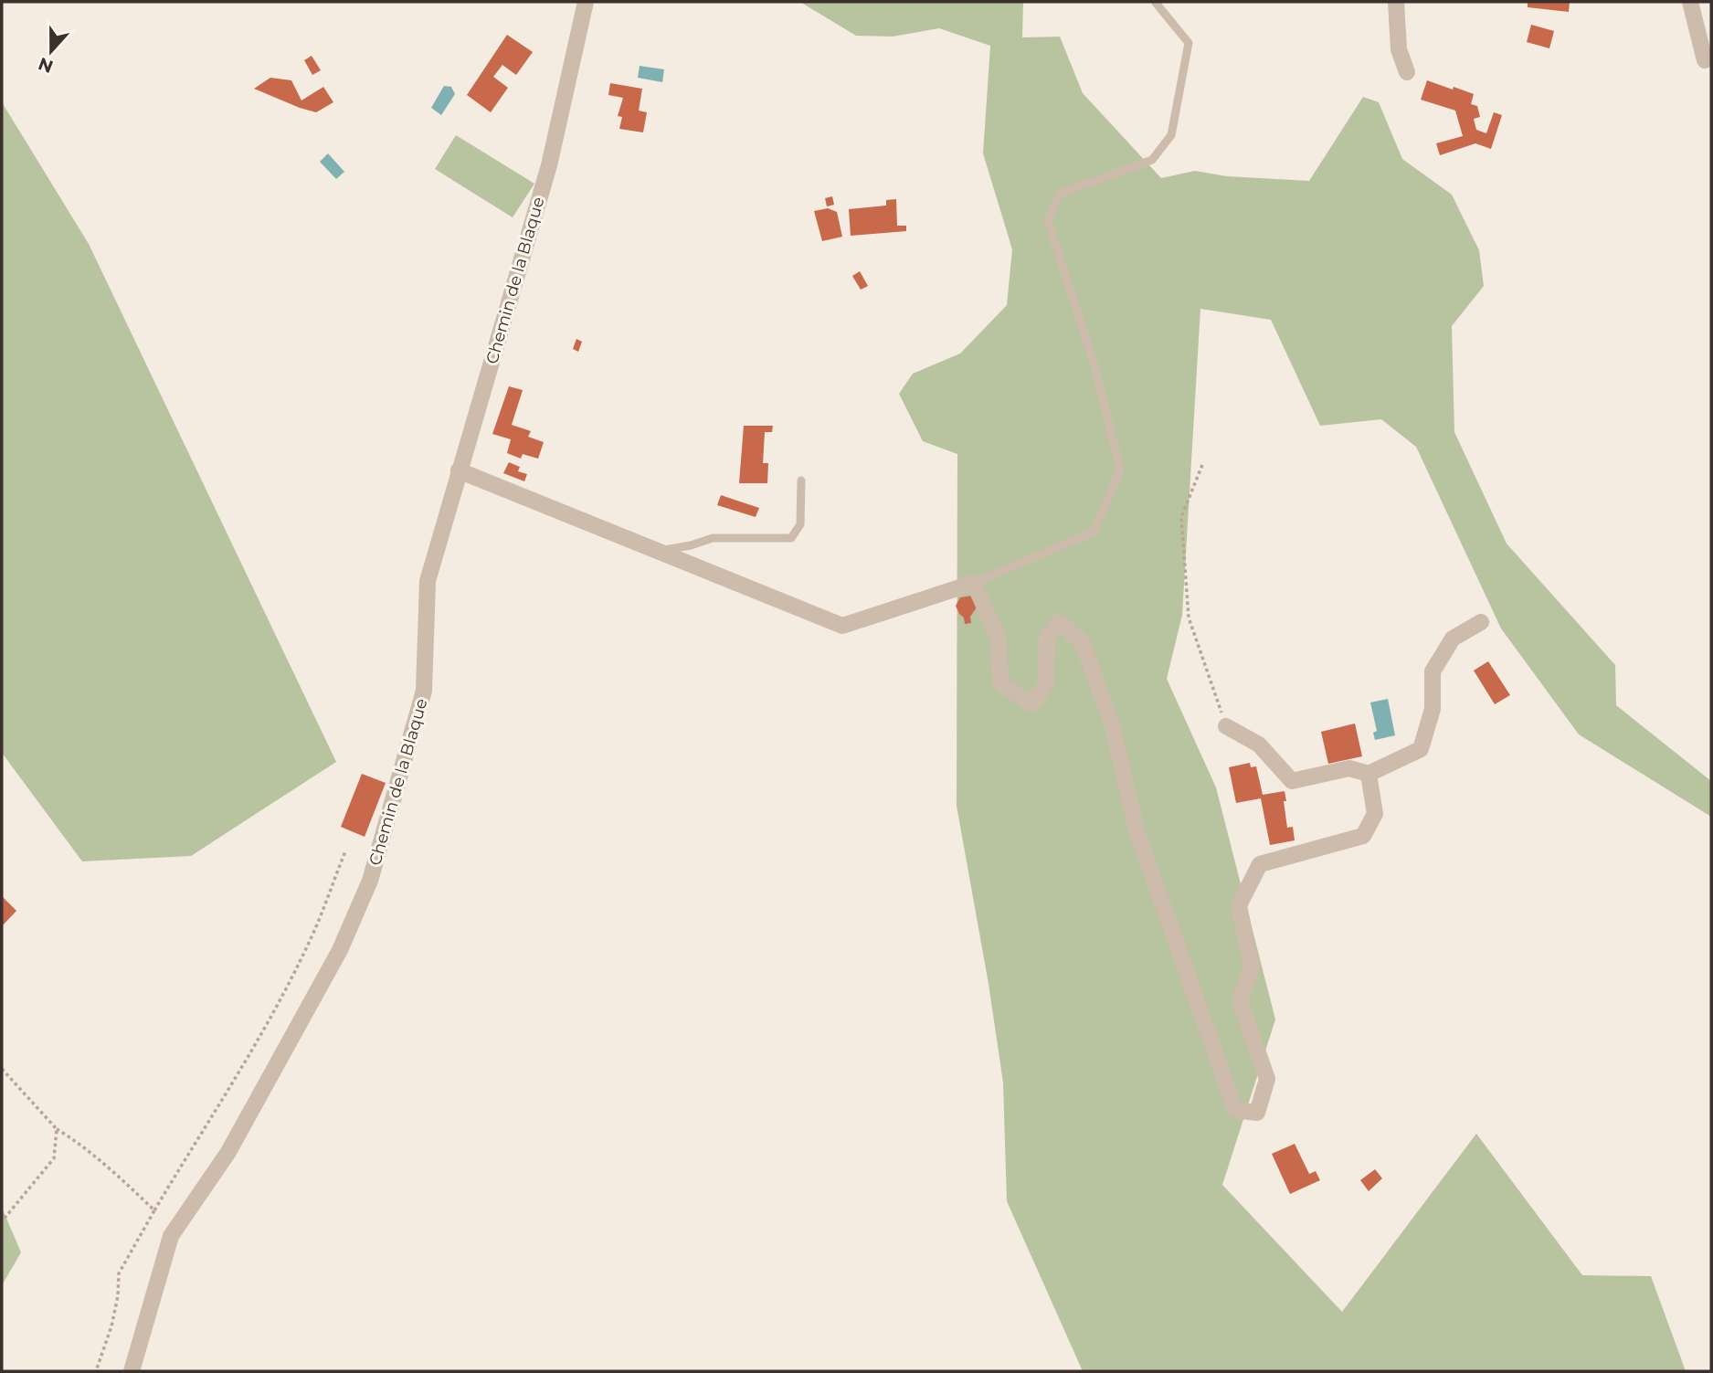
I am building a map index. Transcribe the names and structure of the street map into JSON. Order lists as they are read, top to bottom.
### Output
{
  "streets": {
    "street": ["Chemin de la Blaque"]
  },
  "north": "bottom"
}
